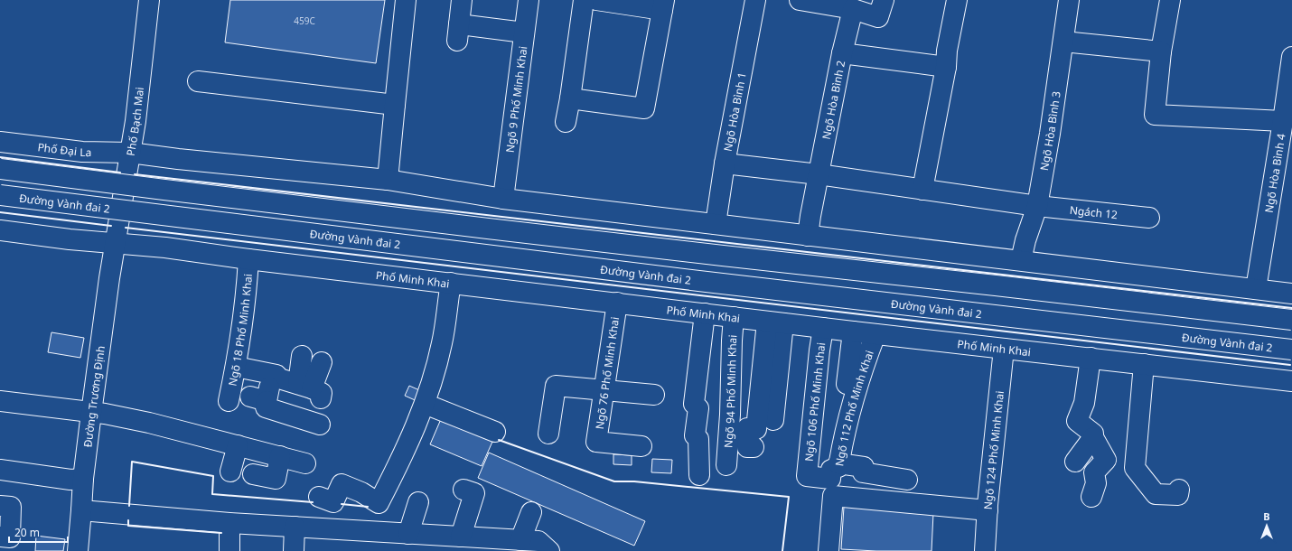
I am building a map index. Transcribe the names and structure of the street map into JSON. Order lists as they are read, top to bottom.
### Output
{
  "streets": {
    "main road": [
      "Ngõ 9 Phố Minh Khai",
      "Ngõ Hòa Bình 2",
      "Ngõ Hòa Bình 1",
      "Phố Bạch Mai",
      "Ngõ Hòa Bình 3",
      "Phố Đại La",
      "Ngõ Hòa Bình 4",
      "Đường Vành đai 2",
      "Ngách 12",
      "Phố Minh Khai",
      "Ngõ 18 Phố Minh Khai",
      "Ngõ 76 Phố Minh Khai",
      "Ngõ 94 Phố Minh Khai",
      "Đường Trương Định",
      "Ngõ 106 Phố Minh Khai",
      "Ngõ 112 Phố Minh Khai",
      "Ngõ 124 Phố Minh Khai"
    ]
  },
  "crossings": [
    ["Ngõ Hòa Bình 2", "Ngách 12"],
    ["Ngõ Hòa Bình 1", "Ngách 12"],
    ["Phố Bạch Mai", "Phố Đại La"],
    ["Phố Bạch Mai", "Phố Minh Khai"],
    ["Phố Bạch Mai", "Đường Trương Định"],
    ["Ngõ Hòa Bình 3", "Ngách 12"],
    ["Phố Minh Khai", "Ngõ 18 Phố Minh Khai"],
    ["Phố Minh Khai", "Ngõ 76 Phố Minh Khai"],
    ["Phố Minh Khai", "Ngõ 94 Phố Minh Khai"],
    ["Phố Minh Khai", "Đường Trương Định"],
    ["Phố Minh Khai", "Ngõ 106 Phố Minh Khai"],
    ["Phố Minh Khai", "Ngõ 112 Phố Minh Khai"],
    ["Phố Minh Khai", "Ngõ 124 Phố Minh Khai"],
    ["Ngõ 106 Phố Minh Khai", "Ngõ 112 Phố Minh Khai"]
  ],
  "house_numbers": ["459C"],
  "scale_bar": "20 m",
  "north": "top"
}
